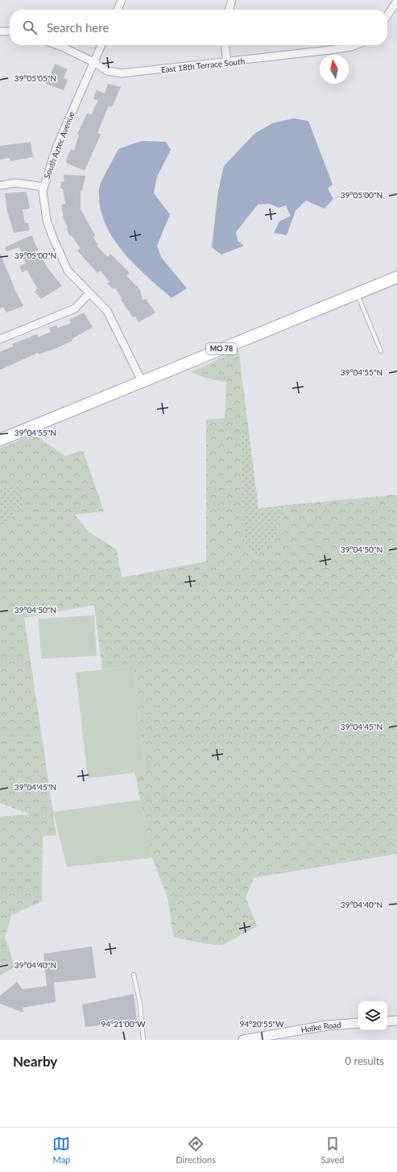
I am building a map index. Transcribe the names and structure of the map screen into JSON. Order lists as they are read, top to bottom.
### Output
{
  "streets": {
    "main road": ["MO 78"],
    "street": ["East 18th Terrace South", "South Aztec Avenue", "Holke Road"]
  },
  "crossings": [
    ["East 18th Terrace South", "South Aztec Avenue"],
    ["South Aztec Avenue", "MO 78"]
  ],
  "north": "top",
  "page": {
    "search": "Search here",
    "heading": ["Nearby", "0 results"],
    "nav": ["Map", "Directions", "Saved"]
  },
  "coordinates": [
    "39°05'05\"N",
    "39°05'00\"N",
    "39°04'55\"N",
    "39°04'50\"N",
    "39°04'45\"N",
    "39°04'40\"N",
    "94°21'00\"W",
    "94°20'55\"W"
  ]
}
